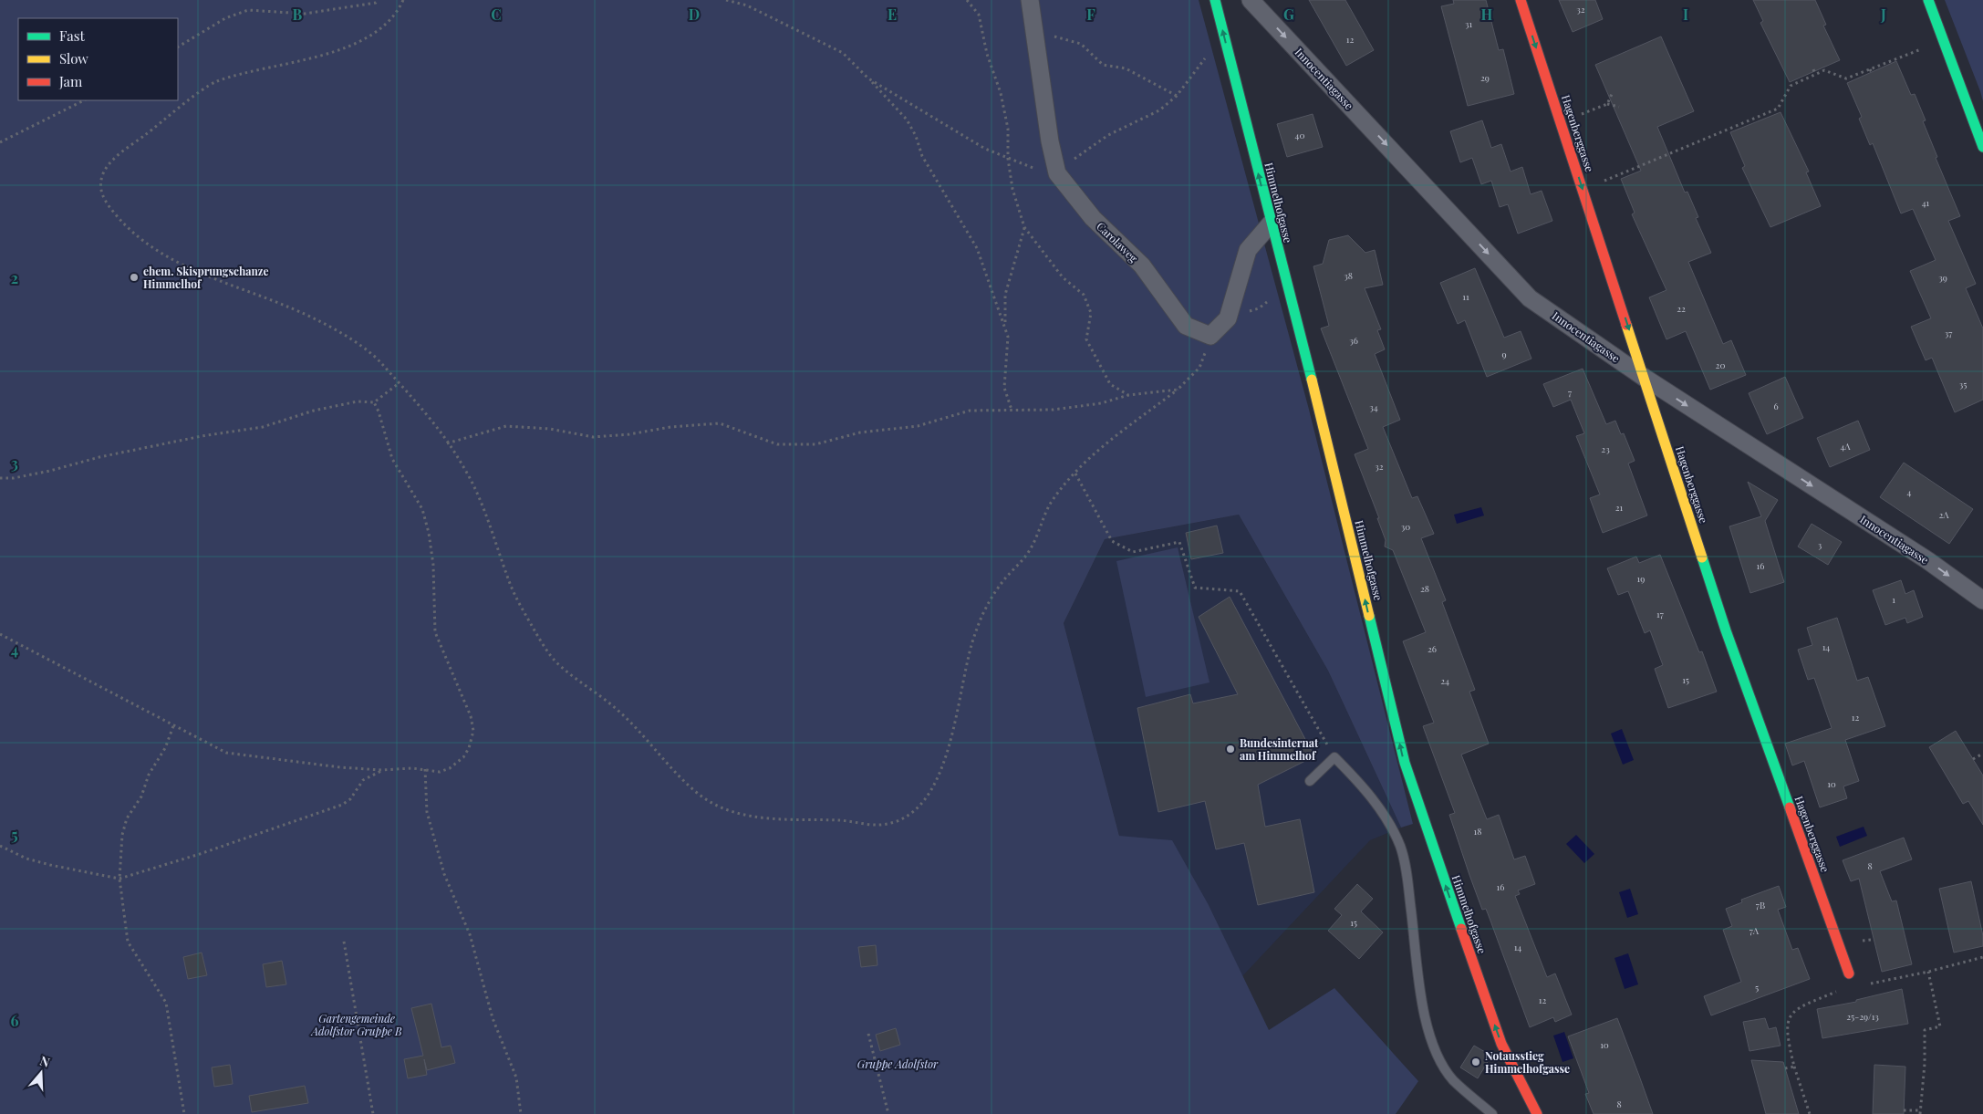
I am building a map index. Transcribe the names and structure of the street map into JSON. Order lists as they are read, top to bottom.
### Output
{
  "streets": {
    "street": [
      "Innocentiagasse",
      "Hagenberggasse",
      "Himmelhofgasse",
      "Carolaweg"
    ]
  },
  "crossings": [
    ["Innocentiagasse", "Hagenberggasse"]
  ],
  "one_way": ["Innocentiagasse", "Hagenberggasse", "Himmelhofgasse"],
  "parks": ["Gartengemeinde Adolfstor Gruppe B", "Gruppe Adolfstor"],
  "places": ["ehem. Skisprungschanze Himmelhof", "Bundesinternat am Himmelhof", "Notausstieg Himmelhofgasse"],
  "house_numbers": [
    "32",
    "31",
    "12",
    "29",
    "40",
    "41",
    "38",
    "39",
    "11",
    "22",
    "37",
    "36",
    "9",
    "20",
    "35",
    "7",
    "6",
    "34",
    "4A",
    "23",
    "32",
    "4",
    "21",
    "2A",
    "30",
    "3",
    "16",
    "19",
    "28",
    "1",
    "17",
    "14",
    "26",
    "15",
    "24",
    "12",
    "10",
    "18",
    "8",
    "16",
    "7B",
    "15",
    "7A",
    "14",
    "5",
    "12",
    "25-29/13",
    "10",
    "8"
  ],
  "legend": ["Fast", "Slow", "Jam"],
  "north": "top",
  "grid": {
    "columns": [
      "B",
      "C",
      "D",
      "E",
      "F",
      "G",
      "H",
      "I",
      "J"
    ],
    "rows": [
      "2",
      "3",
      "4",
      "5",
      "6"
    ]
  }
}
